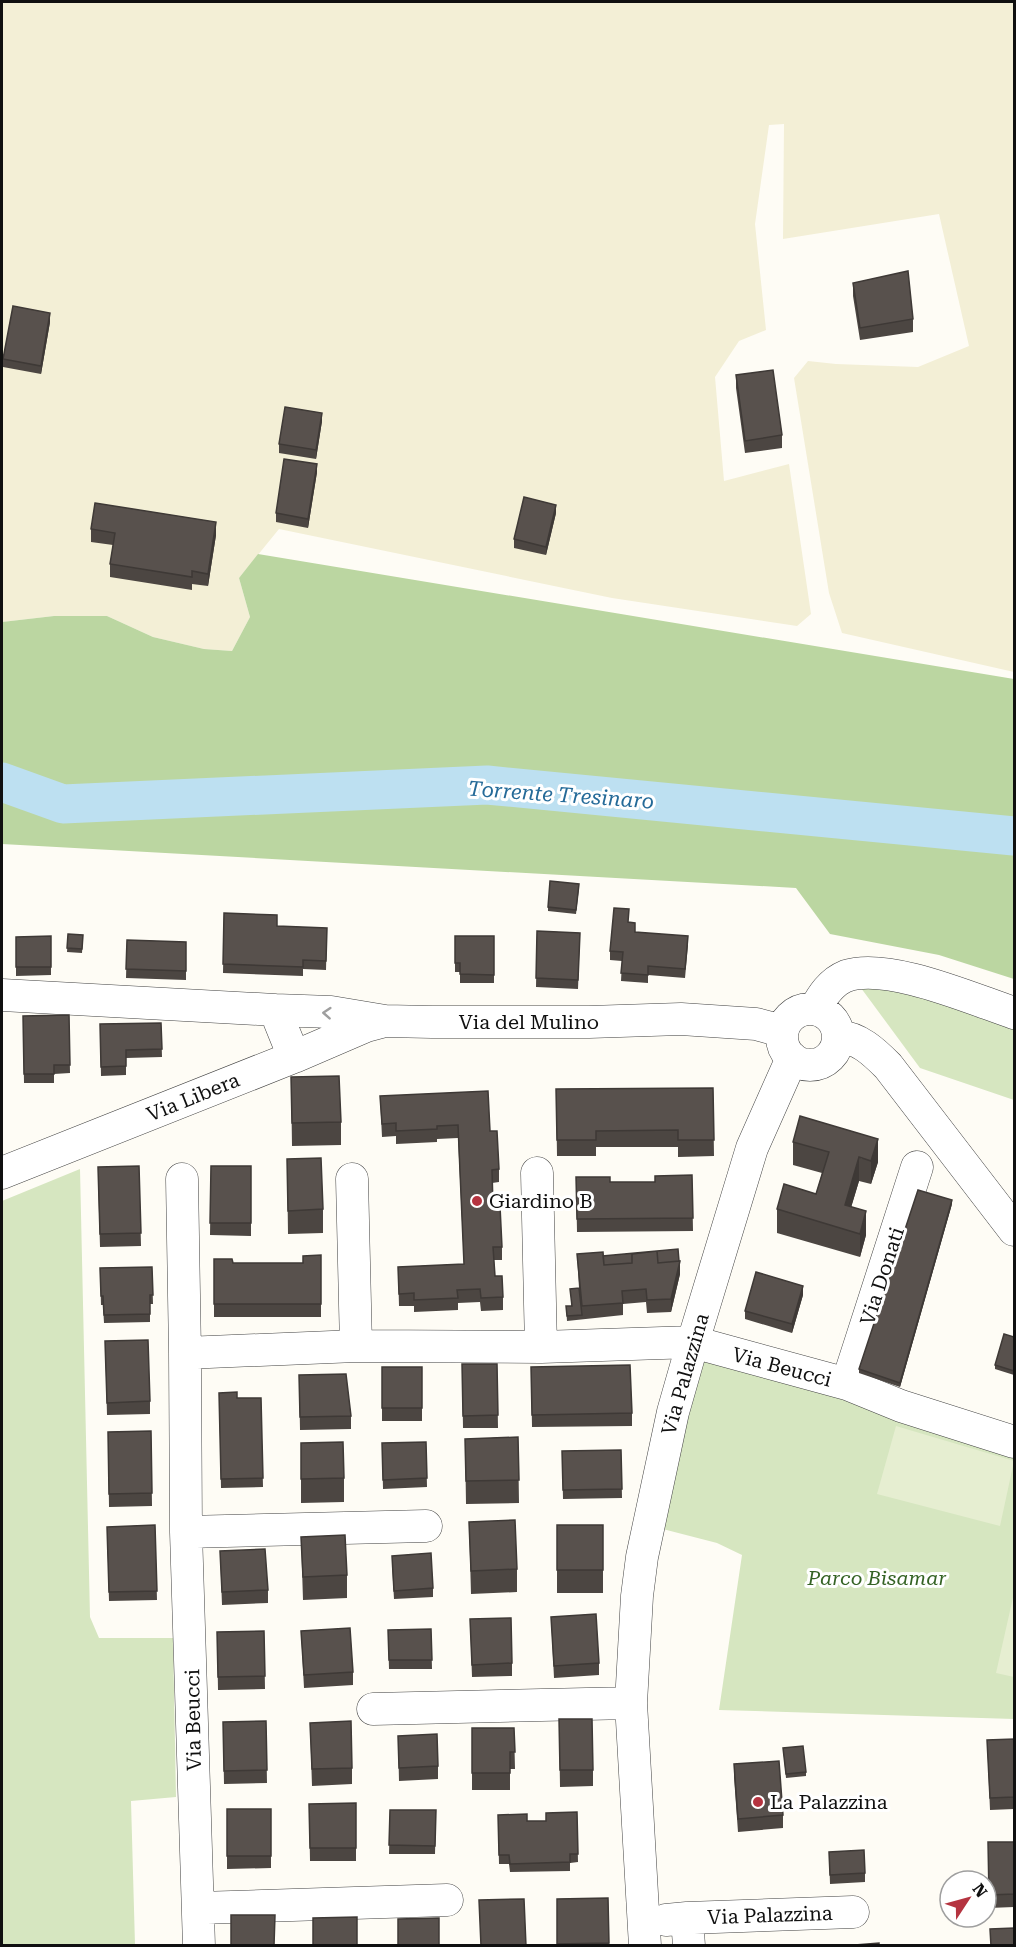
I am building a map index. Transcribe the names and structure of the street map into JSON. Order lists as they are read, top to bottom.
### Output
{
  "streets": {
    "street": [
      "Via del Mulino",
      "Via Libera",
      "Via Donati",
      "Via Beucci",
      "Via Palazzina"
    ]
  },
  "crossings": [
    ["Via del Mulino", "Via Libera"],
    ["Via del Mulino", "Via Palazzina"],
    ["Via Donati", "Via Beucci"],
    ["Via Beucci", "Via Palazzina"]
  ],
  "water": ["Torrente Tresinaro"],
  "parks": ["Parco Bisamar"],
  "places": ["Giardino B", "La Palazzina"],
  "north": "top right"
}
